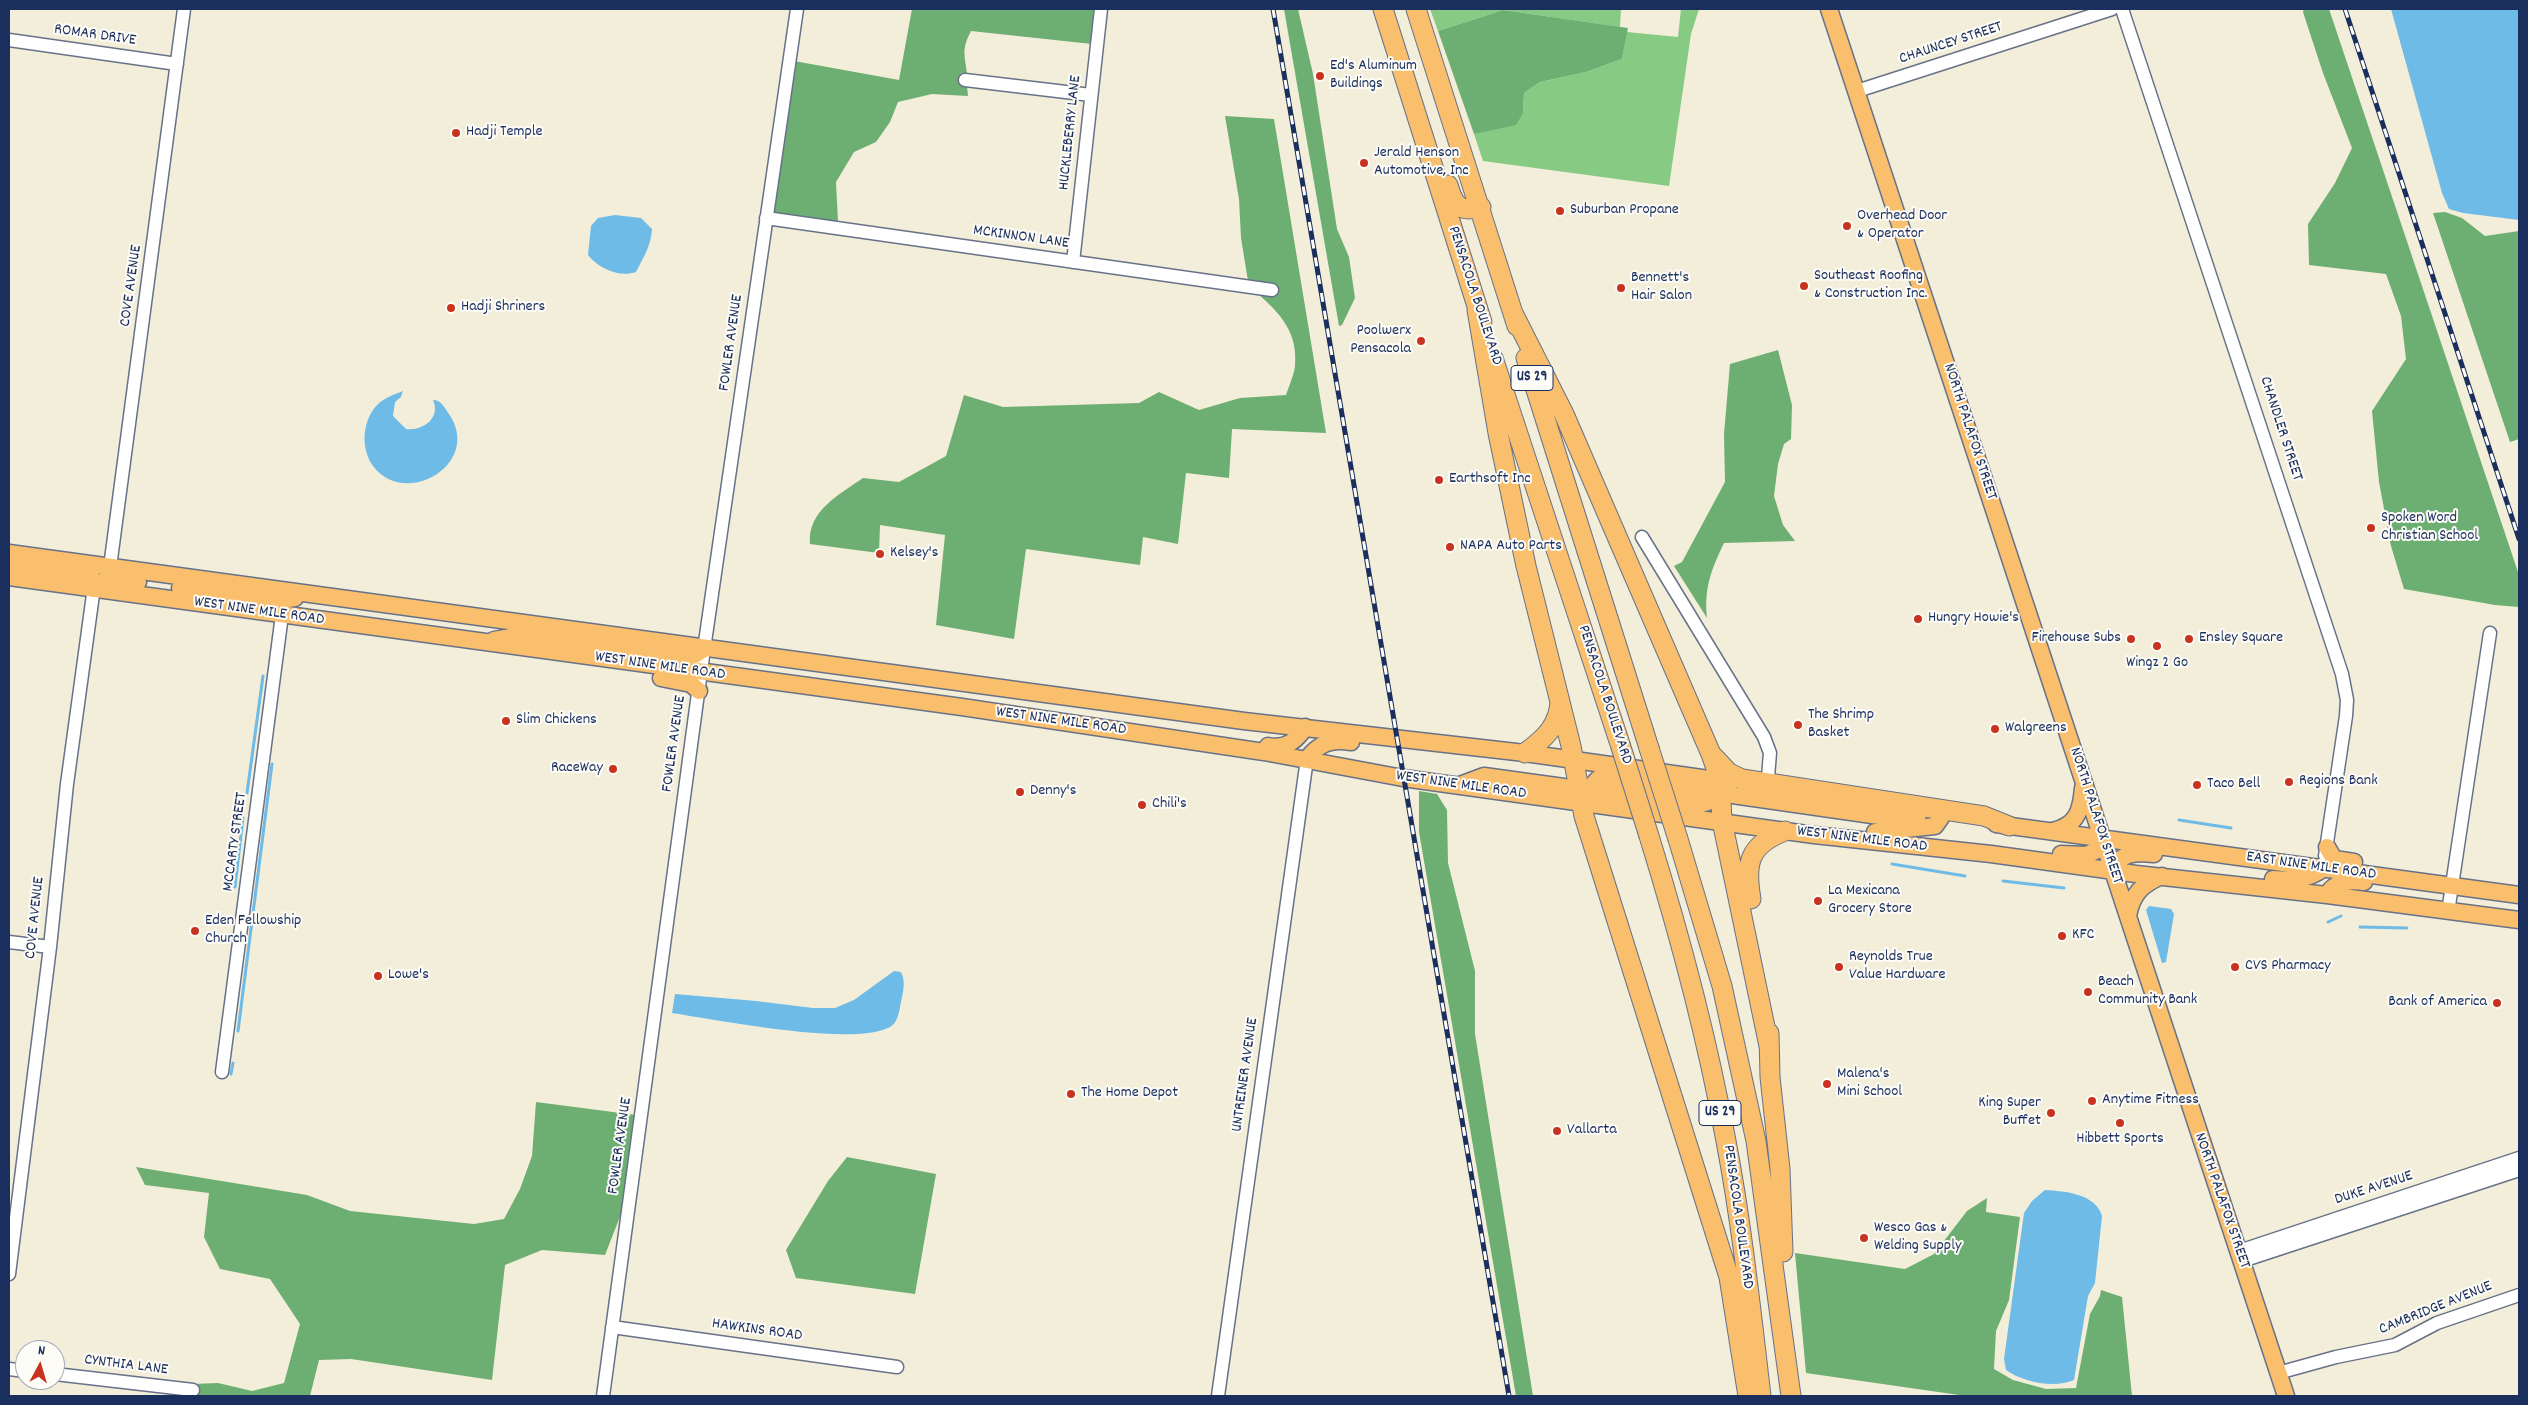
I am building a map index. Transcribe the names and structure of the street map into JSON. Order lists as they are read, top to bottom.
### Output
{
  "streets": {
    "highway": ["PENSACOLA BOULEVARD", "US 29"],
    "main road": ["NORTH PALAFOX STREET", "WEST NINE MILE ROAD", "EAST NINE MILE ROAD"],
    "street": [
      "ROMAR DRIVE",
      "CHAUNCEY STREET",
      "HUCKLEBERRY LANE",
      "MCKINNON LANE",
      "COVE AVENUE",
      "FOWLER AVENUE",
      "CHANDLER STREET",
      "MCCARTY STREET",
      "UNTREINER AVENUE",
      "DUKE AVENUE",
      "CAMBRIDGE AVENUE",
      "HAWKINS ROAD",
      "CYNTHIA LANE"
    ]
  },
  "crossings": [
    ["ROMAR DRIVE", "COVE AVENUE"],
    ["CHAUNCEY STREET", "NORTH PALAFOX STREET"],
    ["HUCKLEBERRY LANE", "MCKINNON LANE"],
    ["MCKINNON LANE", "FOWLER AVENUE"],
    ["COVE AVENUE", "WEST NINE MILE ROAD"],
    ["FOWLER AVENUE", "WEST NINE MILE ROAD"],
    ["FOWLER AVENUE", "HAWKINS ROAD"],
    ["CHANDLER STREET", "EAST NINE MILE ROAD"],
    ["NORTH PALAFOX STREET", "WEST NINE MILE ROAD"],
    ["NORTH PALAFOX STREET", "EAST NINE MILE ROAD"],
    ["NORTH PALAFOX STREET", "DUKE AVENUE"],
    ["NORTH PALAFOX STREET", "CAMBRIDGE AVENUE"],
    ["WEST NINE MILE ROAD", "MCCARTY STREET"],
    ["WEST NINE MILE ROAD", "EAST NINE MILE ROAD"],
    ["WEST NINE MILE ROAD", "UNTREINER AVENUE"]
  ],
  "places": [
    "Ed's Aluminum Buildings",
    "Hadji Temple",
    "Jerald Henson Automotive, Inc",
    "Suburban Propane",
    "Overhead Door & Operator",
    "Southeast Roofing & Construction Inc.",
    "Bennett's Hair Salon",
    "Hadji Shriners",
    "Poolwerx Pensacola",
    "Earthsoft Inc",
    "Spoken Word Christian School",
    "NAPA Auto Parts",
    "Kelsey's",
    "Hungry Howie's",
    "Firehouse Subs",
    "Ensley Square",
    "Wingz 2 Go",
    "Slim Chickens",
    "The Shrimp Basket",
    "Walgreens",
    "RaceWay",
    "Regions Bank",
    "Taco Bell",
    "Denny's",
    "Chili's",
    "La Mexicana Grocery Store",
    "Eden Fellowship Church",
    "KFC",
    "Reynolds True Value Hardware",
    "CVS Pharmacy",
    "Lowe's",
    "Beach Community Bank",
    "Bank of America",
    "Malena's Mini School",
    "The Home Depot",
    "Anytime Fitness",
    "King Super Buffet",
    "Hibbett Sports",
    "Vallarta",
    "Wesco Gas & Welding Supply"
  ],
  "north": "top"
}
